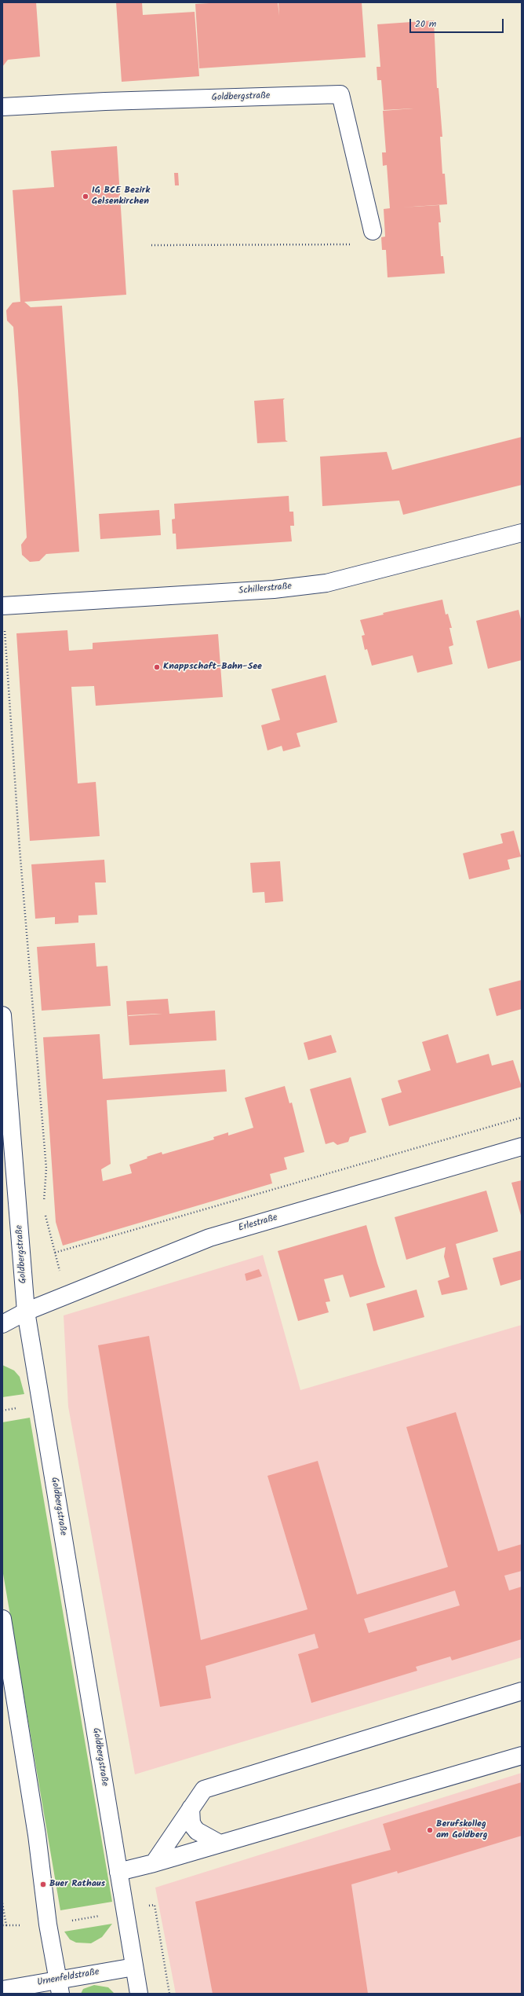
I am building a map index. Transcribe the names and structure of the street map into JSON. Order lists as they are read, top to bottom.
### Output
{
  "streets": {
    "street": [
      "Goldbergstraße",
      "Schillerstraße",
      "Erlestraße",
      "Urnenfeldstraße"
    ]
  },
  "crossings": [
    ["Goldbergstraße", "Erlestraße"],
    ["Goldbergstraße", "Urnenfeldstraße"]
  ],
  "places": [
    "IG BCE Bezirk Gelsenkirchen",
    "Knappschaft-Bahn-See",
    "Berufskolleg am Goldberg",
    "Buer Rathaus"
  ],
  "scale_bar": "20 m"
}
